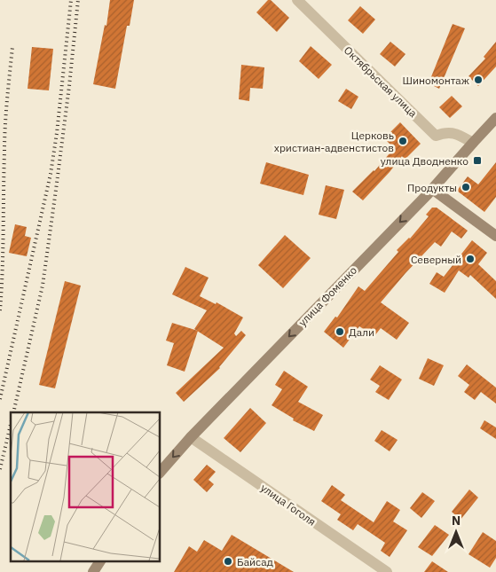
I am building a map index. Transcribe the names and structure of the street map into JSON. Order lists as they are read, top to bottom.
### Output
{
  "streets": {
    "street": ["Октябрьская улица", "улица Фоменко", "улица Гоголя"]
  },
  "crossings": [
    ["Октябрьская улица", "улица Фоменко"],
    ["улица Фоменко", "улица Гоголя"]
  ],
  "one_way": ["улица Фоменко"],
  "places": {
    "other": [
      "Шиномонтаж",
      "Церковь христиан-адвенстистов",
      "Продукты",
      "Северный",
      "Дали",
      "Байсад"
    ],
    "transit": ["улица Дводненко"]
  },
  "north": "top"
}
